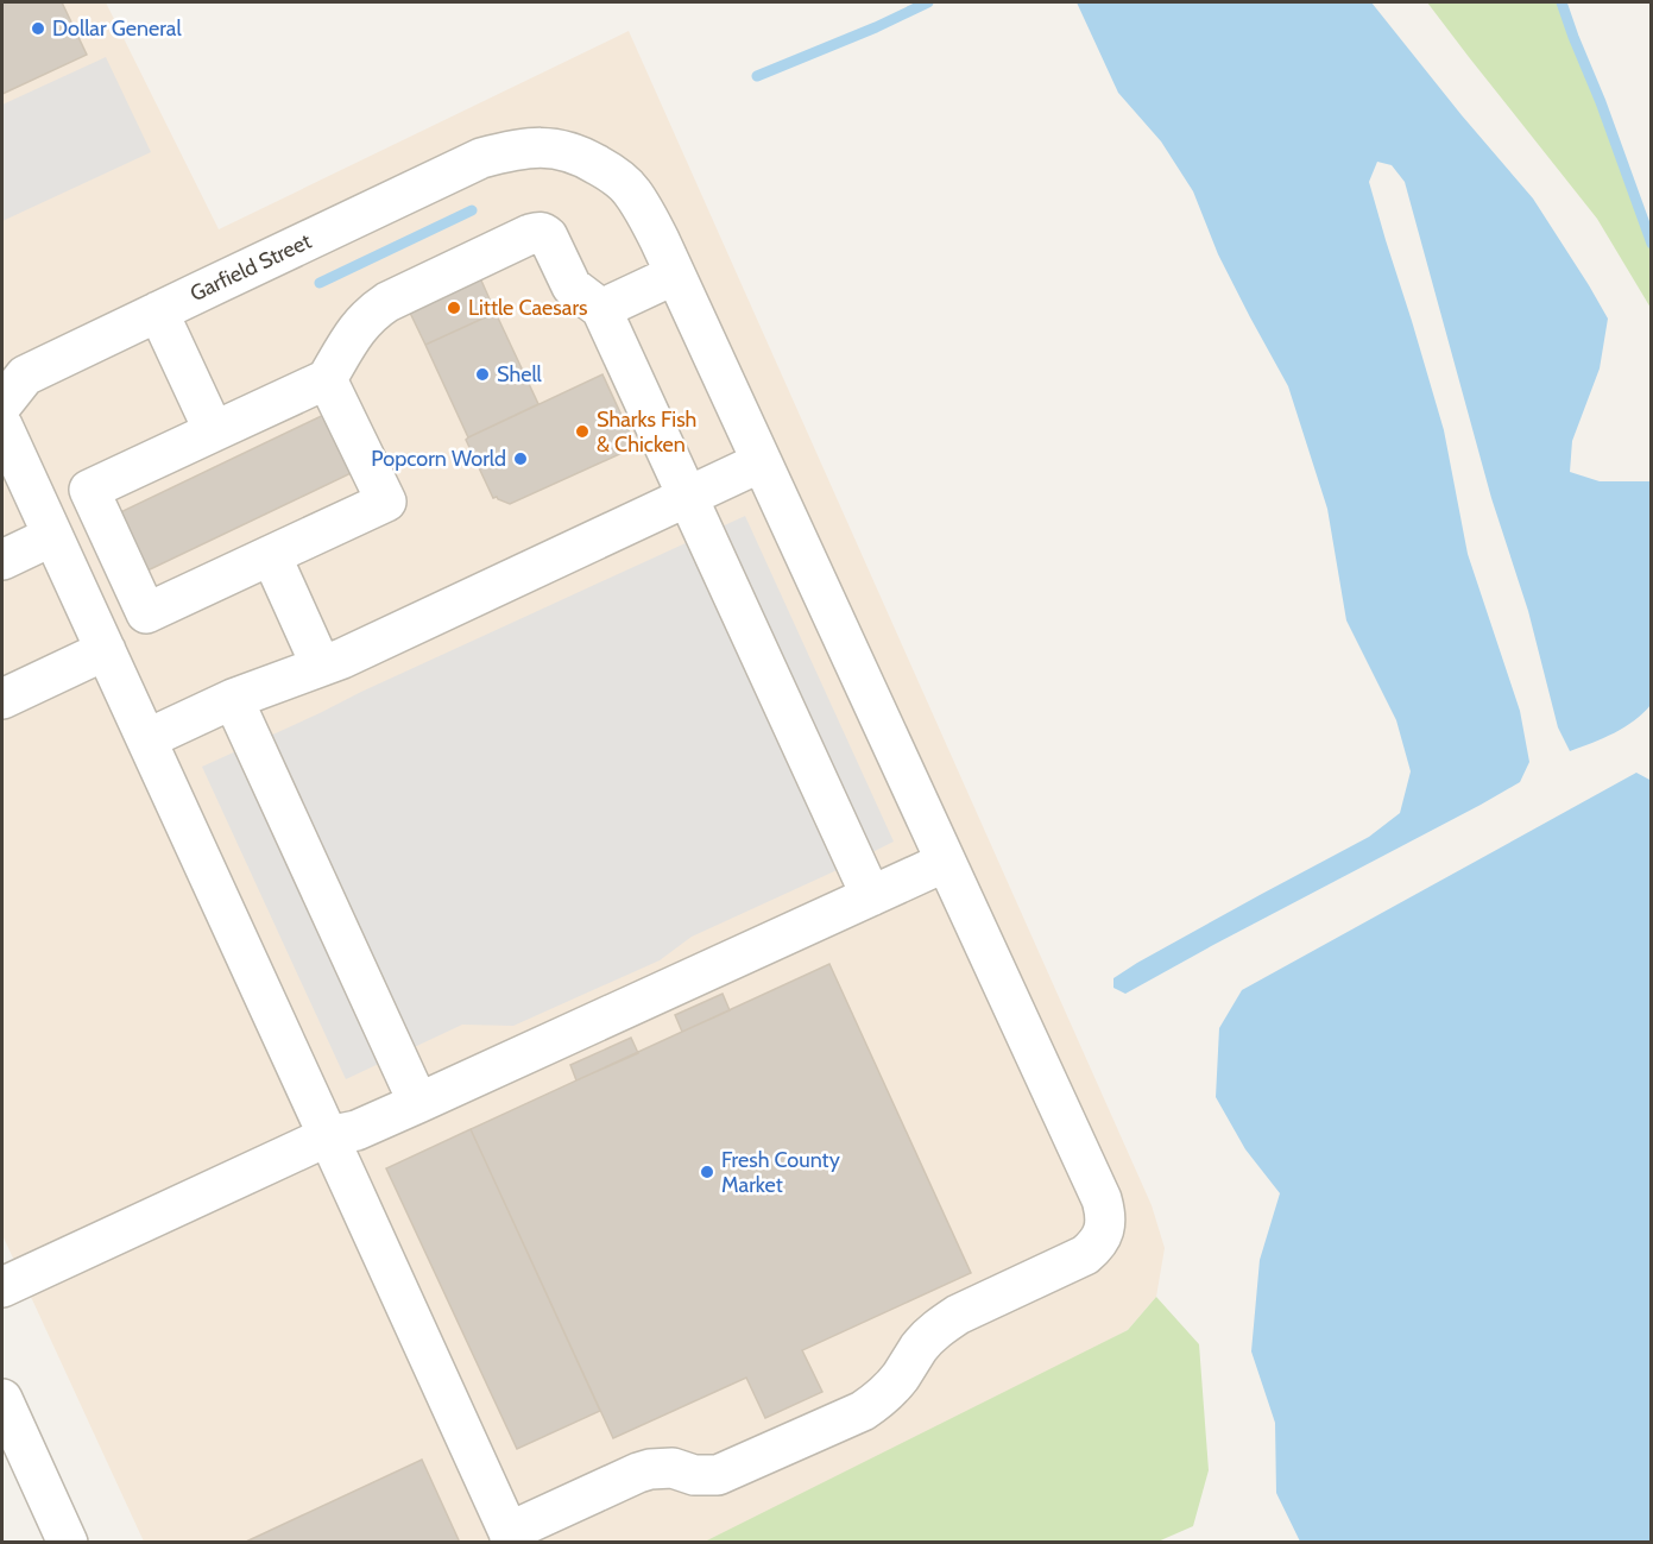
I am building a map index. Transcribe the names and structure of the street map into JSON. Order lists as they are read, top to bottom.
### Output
{
  "streets": {
    "street": ["Garfield Street"]
  },
  "places": [
    "Dollar General",
    "Little Caesars",
    "Shell",
    "Sharks Fish & Chicken",
    "Popcorn World",
    "Fresh County Market"
  ]
}
